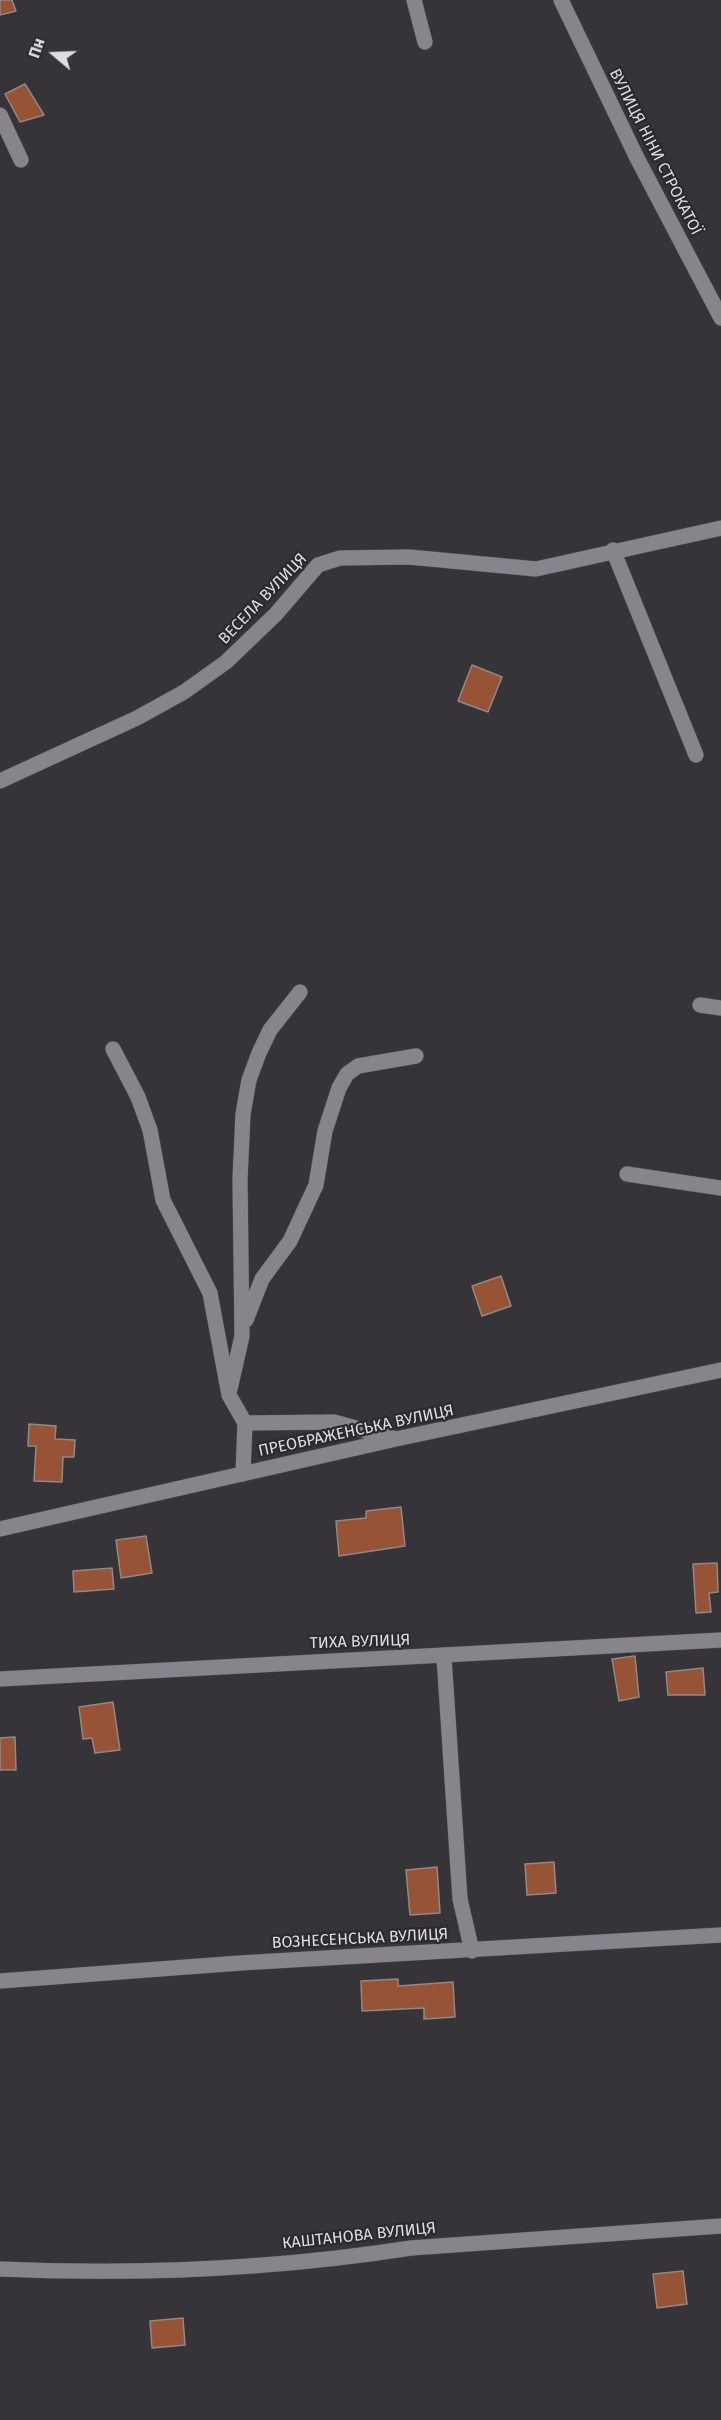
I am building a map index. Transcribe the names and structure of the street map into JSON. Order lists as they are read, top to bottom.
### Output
{
  "streets": {
    "street": [
      "ВУЛИЦЯ НІНИ СТРОКАТОЇ",
      "ВЕСЕЛА ВУЛИЦЯ",
      "ПРЕОБРАЖЕНСЬКА ВУЛИЦЯ",
      "ТИХА ВУЛИЦЯ",
      "ВОЗНЕСЕНСЬКА ВУЛИЦЯ",
      "КАШТАНОВА ВУЛИЦЯ"
    ]
  },
  "north": "left"
}
